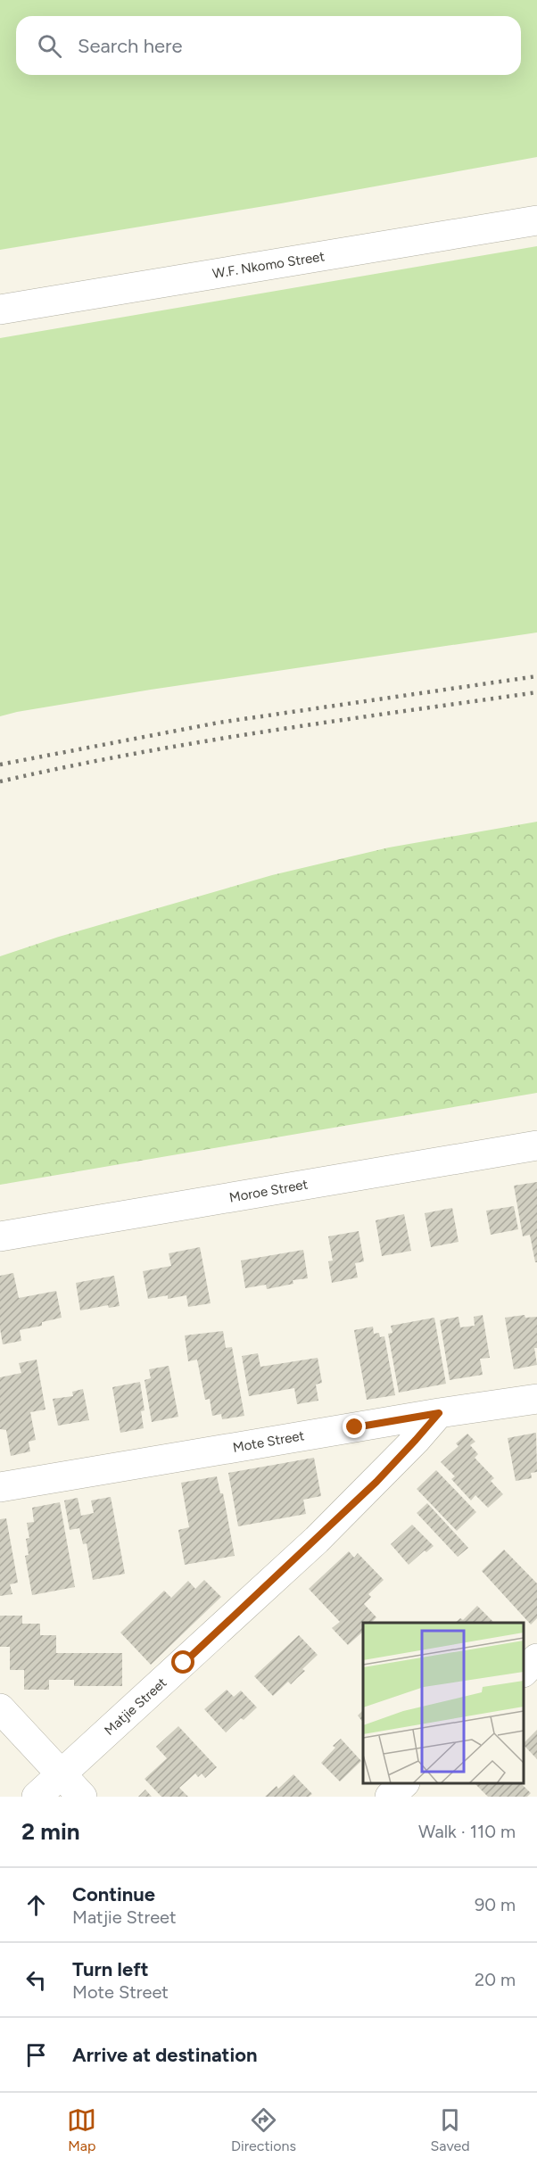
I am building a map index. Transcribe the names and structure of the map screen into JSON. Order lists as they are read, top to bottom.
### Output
{
  "streets": {
    "street": [
      "W.F. Nkomo Street",
      "Moroe Street",
      "Mote Street",
      "Matjie Street"
    ]
  },
  "crossings": [
    ["Mote Street", "Matjie Street"]
  ],
  "page": {
    "search": "Search here",
    "heading": ["2 min", "Walk · 110 m"],
    "list": [
      ["Continue", "Matjie Street", "90 m"],
      ["Turn left", "Mote Street", "20 m"],
      "Arrive at destination"
    ],
    "nav": ["Map", "Directions", "Saved"]
  }
}
